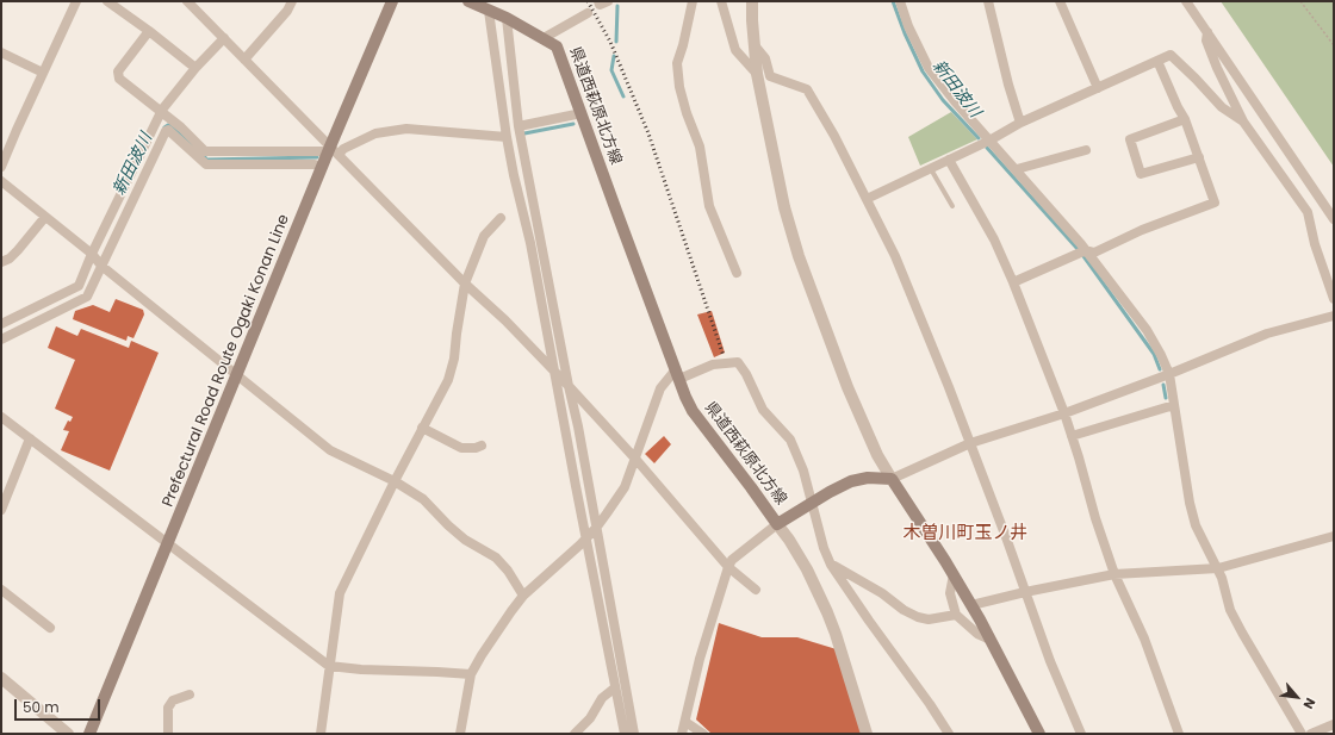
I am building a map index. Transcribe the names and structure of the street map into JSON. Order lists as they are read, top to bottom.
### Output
{
  "streets": {
    "main road": ["県道西萩原北方線", "Prefectural Road Route Ogaki Konan Line"]
  },
  "districts": ["木曽川町玉ノ井"],
  "water": ["新田波川"],
  "scale_bar": "50 m",
  "north": "bottom right"
}
